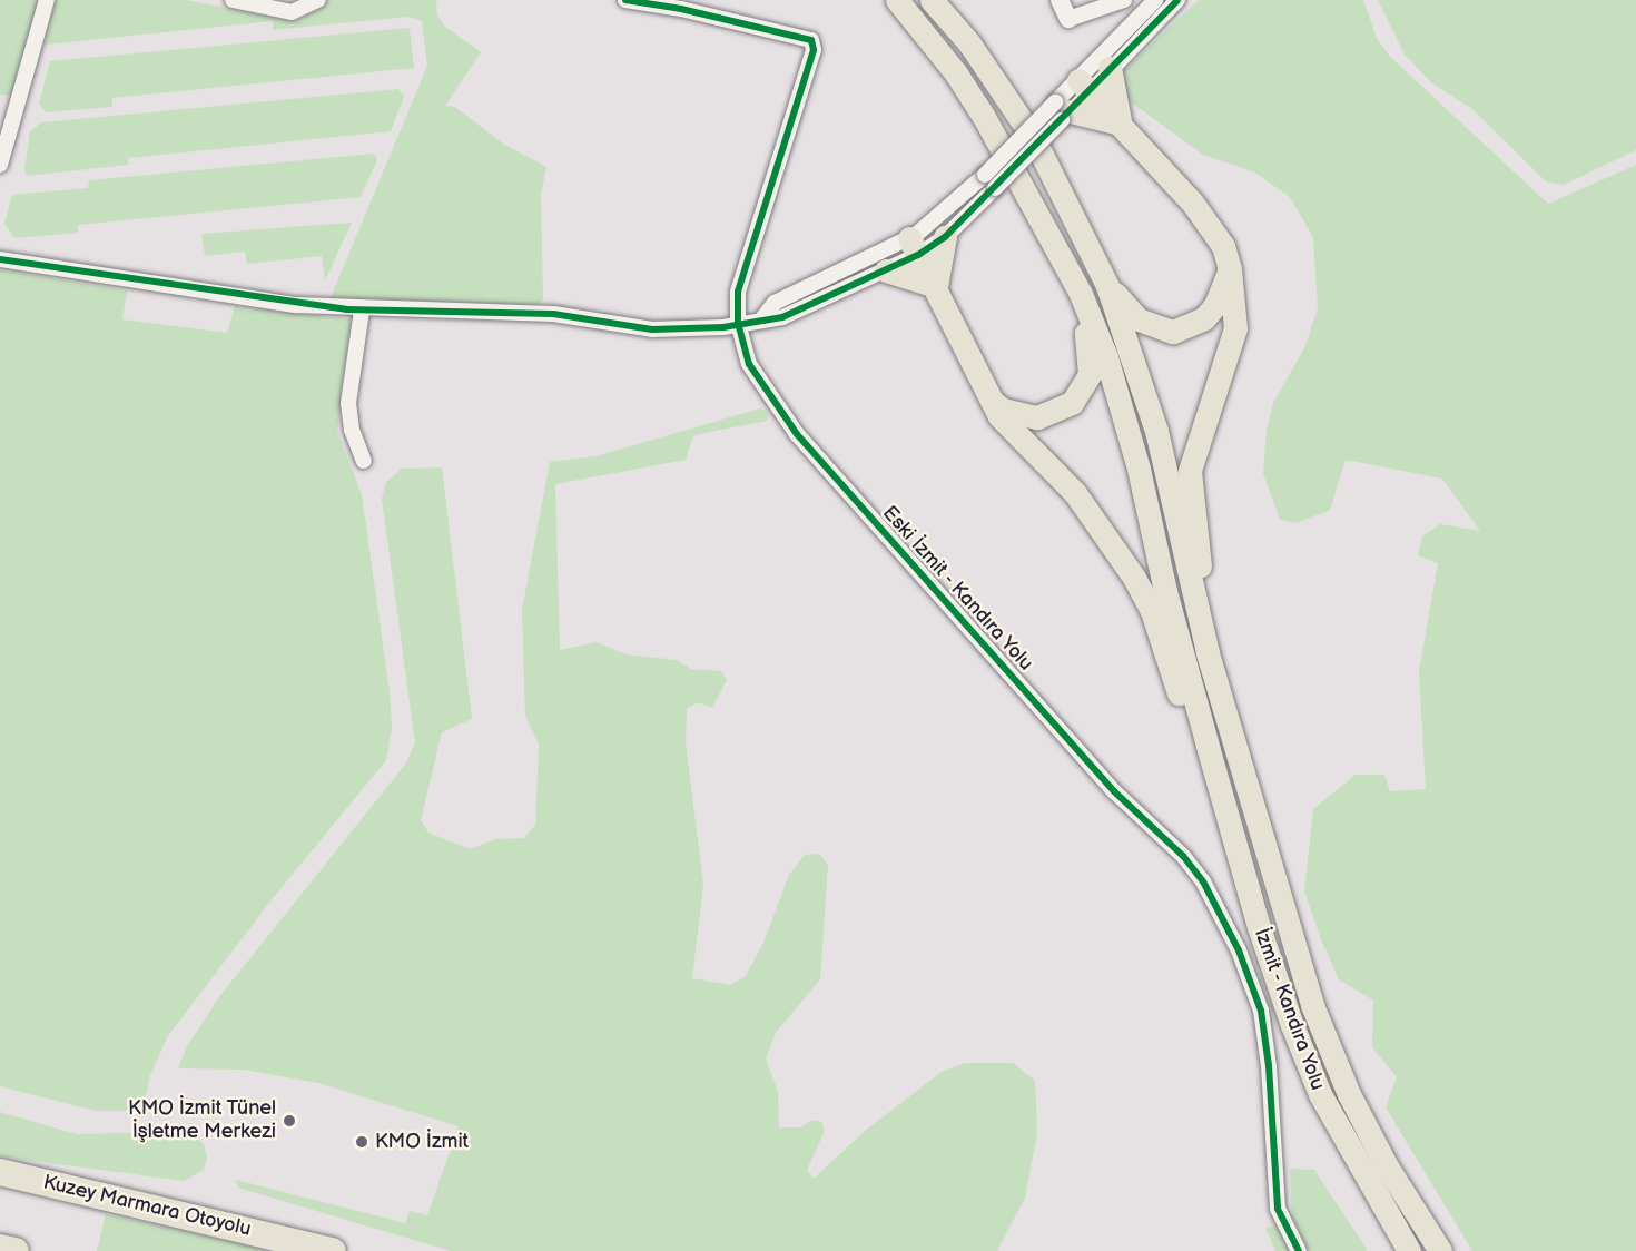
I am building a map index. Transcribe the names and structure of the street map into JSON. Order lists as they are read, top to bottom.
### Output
{
  "streets": {
    "highway": ["İzmit - Kandıra Yolu", "Kuzey Marmara Otoyolu"],
    "street": ["Eski İzmit - Kandıra Yolu"]
  },
  "places": ["KMO İzmit Tünel İşletme Merkezi", "KMO İzmit"]
}
